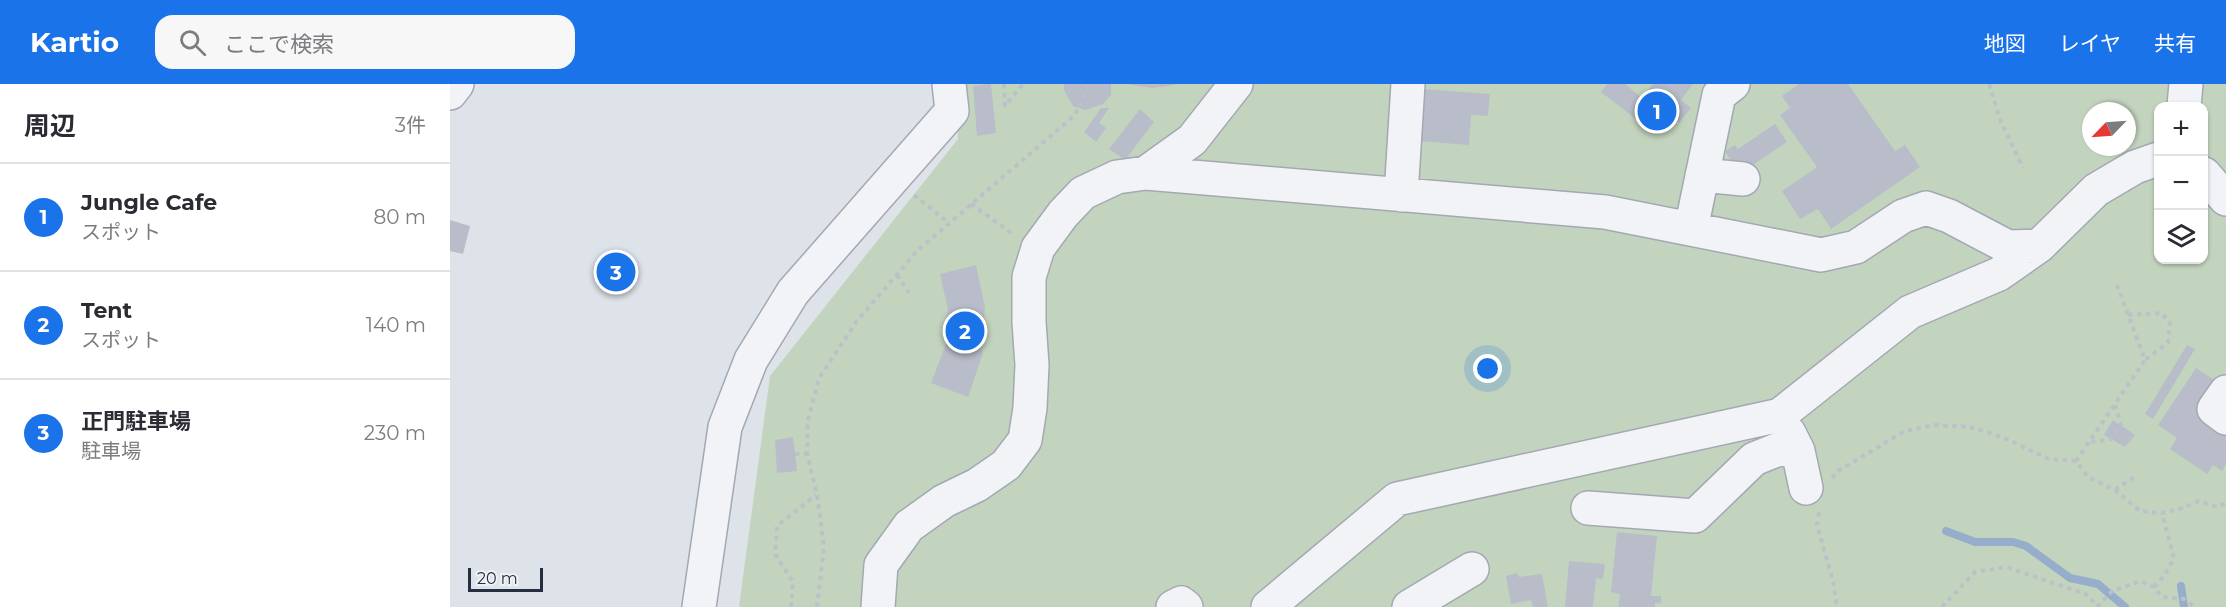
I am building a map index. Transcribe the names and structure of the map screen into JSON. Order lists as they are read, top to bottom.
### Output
{
  "scale_bar": "20 m",
  "north": "bottom left",
  "page": {
    "header": "Kartio",
    "search": "ここで検索",
    "nav": ["地図", "レイヤ", "共有"],
    "heading": ["周辺", "3件"],
    "pins": ["1", "3", "2"],
    "map_buttons": ["+", "−"],
    "list": [
      {
        "mark": "1",
        "name": "Jungle Cafe",
        "note": "スポット",
        "value": "80 m"
      },
      {
        "mark": "2",
        "name": "Tent",
        "note": "スポット",
        "value": "140 m"
      },
      {
        "mark": "3",
        "name": "正門駐車場",
        "note": "駐車場",
        "value": "230 m"
      }
    ],
    "scale": "20 m"
  }
}
